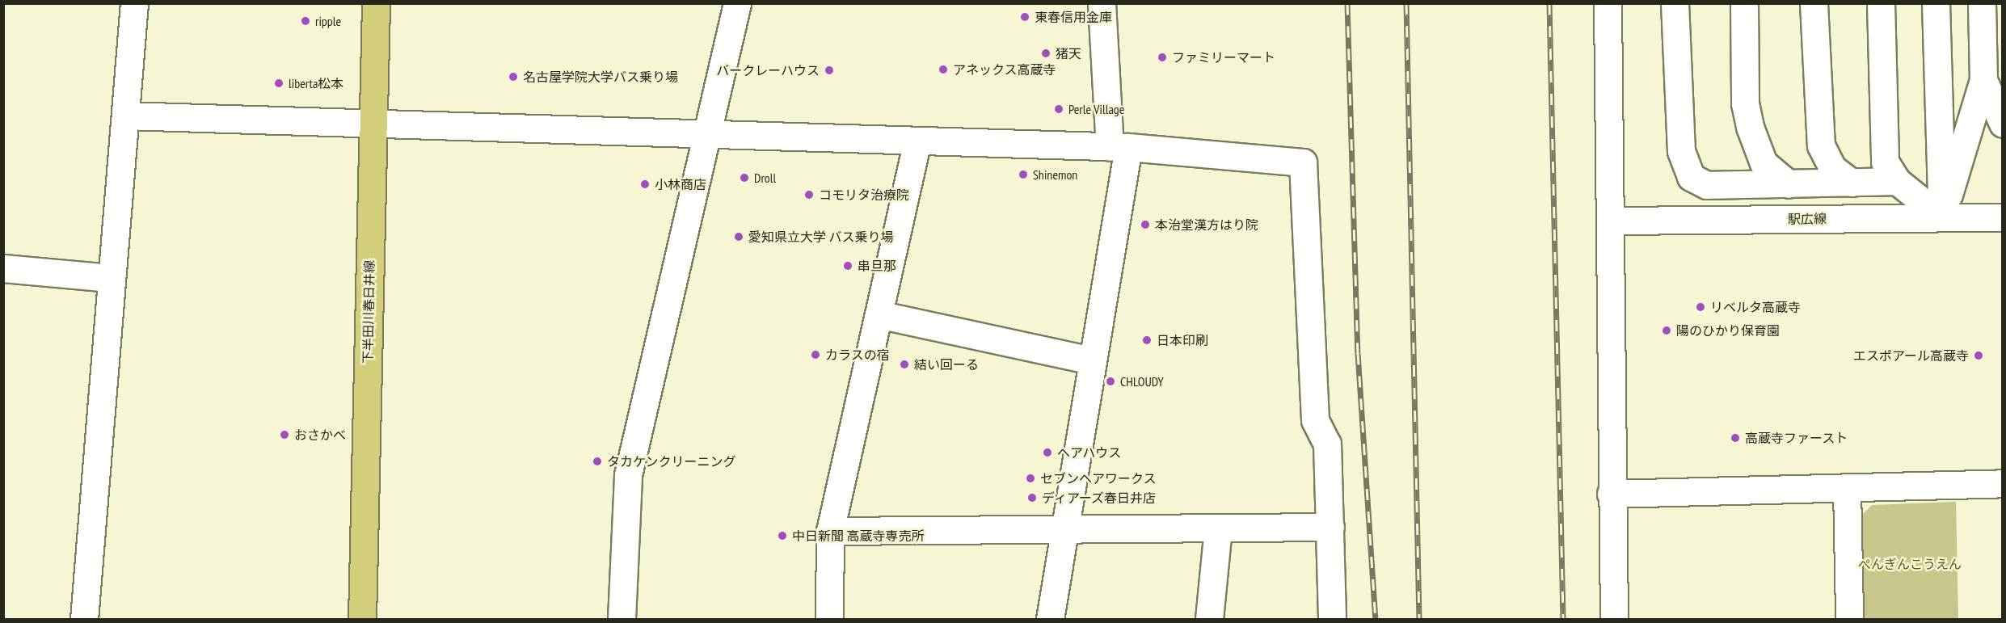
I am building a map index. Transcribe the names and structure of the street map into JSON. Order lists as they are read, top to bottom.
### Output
{
  "streets": {
    "main road": ["下半田川春日井線"],
    "street": ["駅広線"]
  },
  "parks": ["ぺんぎんこうえん"],
  "places": [
    "東春信用金庫",
    "ripple",
    "猪天",
    "ファミリーマート",
    "アネックス高蔵寺",
    "バークレーハウス",
    "名古屋学院大学バス乗り場",
    "liberta松本",
    "Perle Village",
    "Shinemon",
    "Droll",
    "小林商店",
    "コモリタ治療院",
    "本治堂漢方はり院",
    "愛知県立大学 バス乗り場",
    "串旦那",
    "リベルタ高蔵寺",
    "陽のひかり保育園",
    "日本印刷",
    "カラスの宿",
    "エスポアール高蔵寺",
    "結い回ーる",
    "CHLOUDY",
    "おさかべ",
    "高蔵寺ファースト",
    "ヘアハウス",
    "タカケンクリーニング",
    "セブンヘアワークス",
    "ディアーズ春日井店",
    "中日新聞 高蔵寺専売所"
  ]
}
